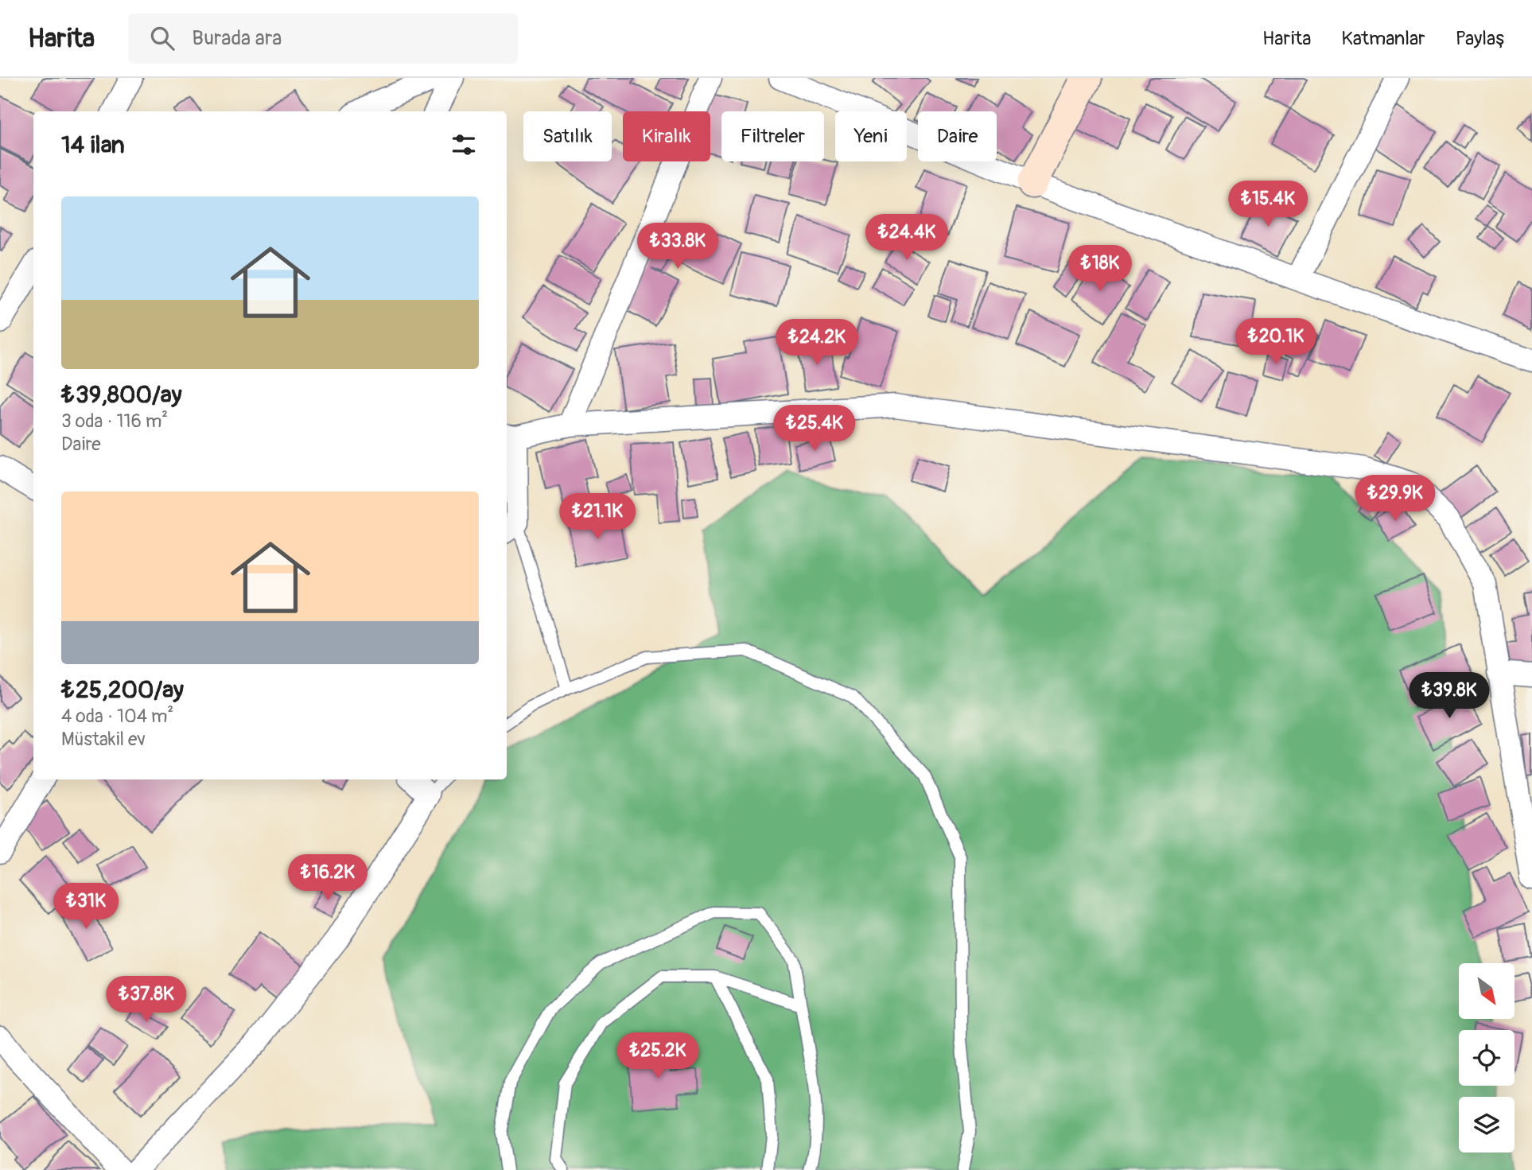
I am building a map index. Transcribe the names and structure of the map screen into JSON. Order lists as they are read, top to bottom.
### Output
{
  "north": "bottom right",
  "page": {
    "header": "Harita",
    "search": "Burada ara",
    "nav": ["Harita", "Katmanlar", "Paylaş"],
    "chip": [
      "Satılık",
      "Kiralık",
      "Filtreler",
      "Yeni",
      "Daire"
    ],
    "heading": "14 ilan",
    "list": [
      {
        "name": "₺39,800/ay",
        "note": "3 oda · 116 m² · Daire"
      },
      {
        "name": "₺25,200/ay",
        "note": "4 oda · 104 m² · Müstakil ev"
      }
    ],
    "price": [
      "₺15.4K",
      "₺24.4K",
      "₺33.8K",
      "₺18K",
      "₺20.1K",
      "₺24.2K",
      "₺25.4K",
      "₺29.9K",
      "₺21.1K",
      "₺39.8K",
      "₺16.2K",
      "₺31K",
      "₺37.8K",
      "₺25.2K"
    ]
  }
}
